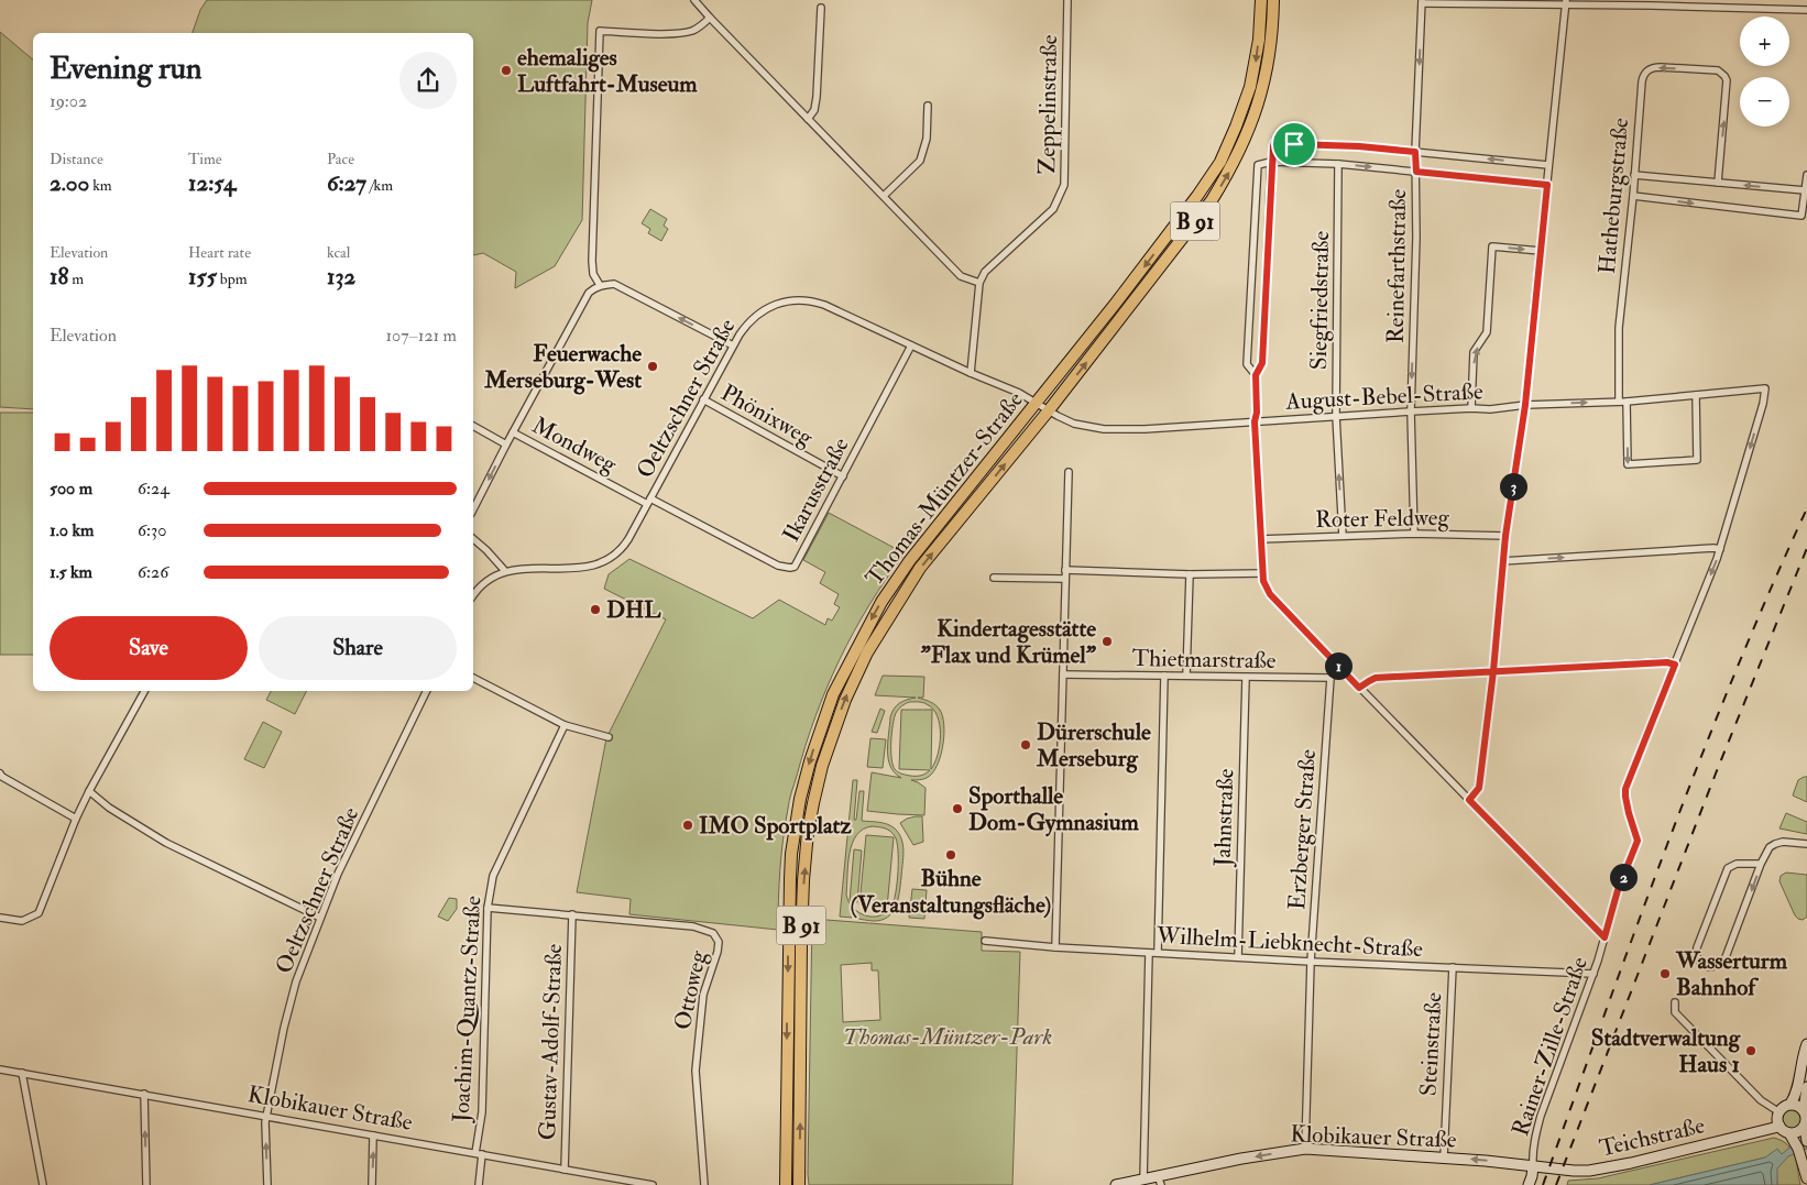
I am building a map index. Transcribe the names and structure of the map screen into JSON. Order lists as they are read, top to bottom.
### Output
{
  "streets": {
    "main road": ["B 91", "Thomas-Müntzer-Straße"],
    "street": [
      "Zeppelinstraße",
      "Hatheburgstraße",
      "Reinefarthstraße",
      "Siegfriedstraße",
      "August-Bebel-Straße",
      "Oeltzschner Straße",
      "Phönixweg",
      "Mondweg",
      "Ikarusstraße",
      "Roter Feldweg",
      "Thietmarstraße",
      "Jahnstraße",
      "Erzberger Straße",
      "Wilhelm-Liebknecht-Straße",
      "Ottoweg",
      "Joachim-Quantz-Straße",
      "Gustav-Adolf-Straße",
      "Steinstraße",
      "Rainer-Zille-Straße",
      "Klobikauer Straße",
      "Teichstraße"
    ]
  },
  "crossings": [
    ["Hatheburgstraße", "August-Bebel-Straße"],
    ["Reinefarthstraße", "August-Bebel-Straße"],
    ["Reinefarthstraße", "Roter Feldweg"],
    ["Siegfriedstraße", "August-Bebel-Straße"],
    ["Siegfriedstraße", "Roter Feldweg"],
    ["August-Bebel-Straße", "Oeltzschner Straße"],
    ["August-Bebel-Straße", "Thomas-Müntzer-Straße"],
    ["Oeltzschner Straße", "Phönixweg"],
    ["Oeltzschner Straße", "Mondweg"],
    ["Oeltzschner Straße", "Thomas-Müntzer-Straße"],
    ["Oeltzschner Straße", "Ikarusstraße"],
    ["Oeltzschner Straße", "Klobikauer Straße"],
    ["Phönixweg", "Ikarusstraße"],
    ["Mondweg", "Ikarusstraße"],
    ["Thietmarstraße", "Jahnstraße"],
    ["Thietmarstraße", "Erzberger Straße"],
    ["Jahnstraße", "Wilhelm-Liebknecht-Straße"],
    ["Erzberger Straße", "Wilhelm-Liebknecht-Straße"],
    ["Erzberger Straße", "Klobikauer Straße"],
    ["Wilhelm-Liebknecht-Straße", "Steinstraße"],
    ["Wilhelm-Liebknecht-Straße", "Rainer-Zille-Straße"],
    ["Ottoweg", "Joachim-Quantz-Straße"],
    ["Ottoweg", "Gustav-Adolf-Straße"],
    ["Joachim-Quantz-Straße", "Klobikauer Straße"],
    ["Gustav-Adolf-Straße", "Klobikauer Straße"],
    ["Steinstraße", "Klobikauer Straße"],
    ["Rainer-Zille-Straße", "Klobikauer Straße"],
    ["Rainer-Zille-Straße", "Teichstraße"],
    ["Klobikauer Straße", "Teichstraße"]
  ],
  "one_way": ["Reinefarthstraße"],
  "parks": ["Thomas-Müntzer-Park"],
  "places": [
    "ehemaliges Luftfahrt-Museum",
    "Feuerwache Merseburg-West",
    "DHL",
    "Kindertagesstätte \"Flax und Krümel\"",
    "Dürerschule Merseburg",
    "Sporthalle Dom-Gymnasium",
    "IMO Sportplatz",
    "Bühne (Veranstaltungsfläche)",
    "Wasserturm Bahnhof",
    "Stadtverwaltung Haus 1"
  ],
  "page": {
    "map_buttons": ["+", "−"],
    "heading": ["Evening run", "19:02"],
    "stats": [
      ["Distance", "2.00 km"],
      ["Time", "12:54"],
      ["Pace", "6:27 /km"],
      ["Elevation", "18 m"],
      ["Heart rate", "155 bpm"],
      ["kcal", "132"]
    ],
    "chart": ["Elevation", "107–121 m"],
    "list": [
      {
        "name": "500 m",
        "note": "6:24"
      },
      {
        "name": "1.0 km",
        "note": "6:30"
      },
      {
        "name": "1.5 km",
        "note": "6:26"
      }
    ],
    "pins": ["3", "1", "2"],
    "buttons": ["Save", "Share"]
  }
}
